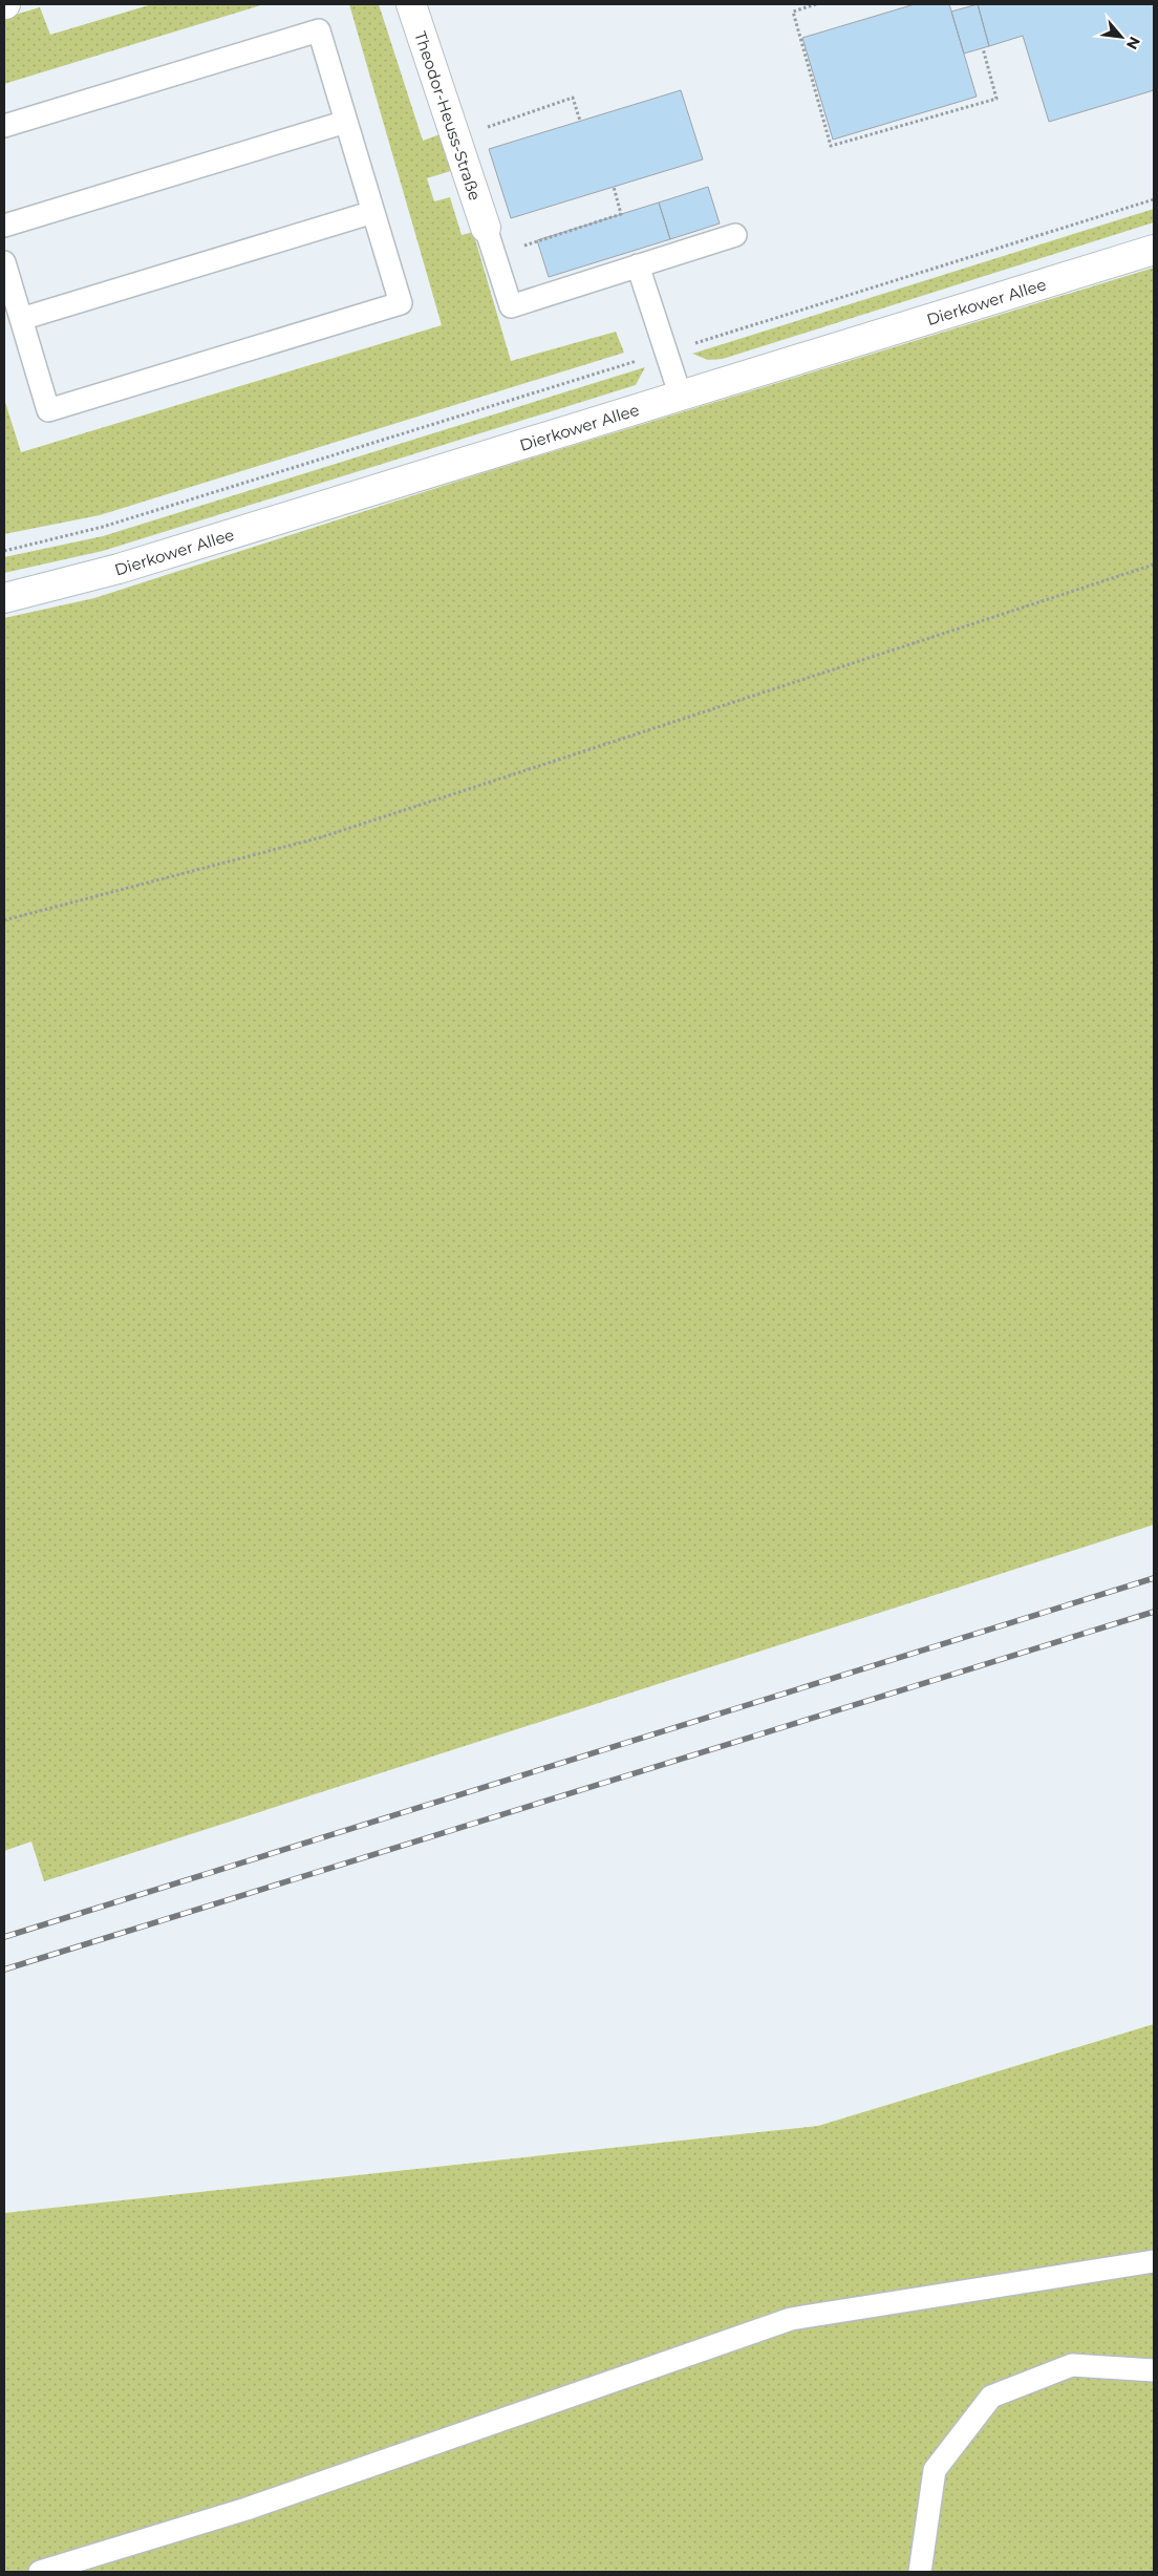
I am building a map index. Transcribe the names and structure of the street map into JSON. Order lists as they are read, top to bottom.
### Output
{
  "streets": {
    "main road": ["Theodor-Heuss-Straße", "Dierkower Allee"]
  },
  "north": "bottom right"
}
